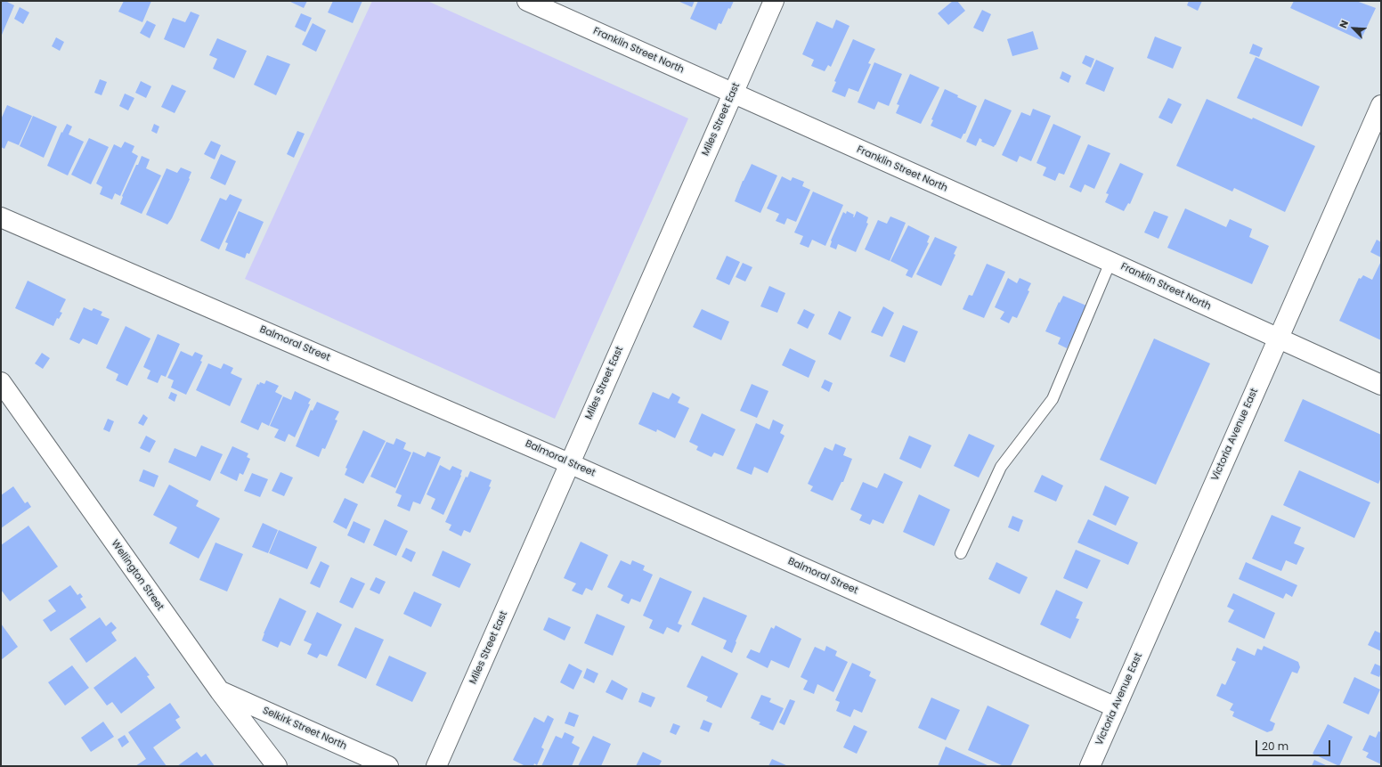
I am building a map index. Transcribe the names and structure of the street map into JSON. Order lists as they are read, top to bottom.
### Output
{
  "streets": {
    "street": [
      "Franklin Street North",
      "Miles Street East",
      "Balmoral Street",
      "Victoria Avenue East",
      "Wellington Street",
      "Selkirk Street North"
    ]
  },
  "crossings": [
    ["Franklin Street North", "Miles Street East"],
    ["Franklin Street North", "Victoria Avenue East"],
    ["Miles Street East", "Balmoral Street"],
    ["Balmoral Street", "Victoria Avenue East"],
    ["Wellington Street", "Selkirk Street North"]
  ],
  "scale_bar": "20 m",
  "north": "top left"
}
